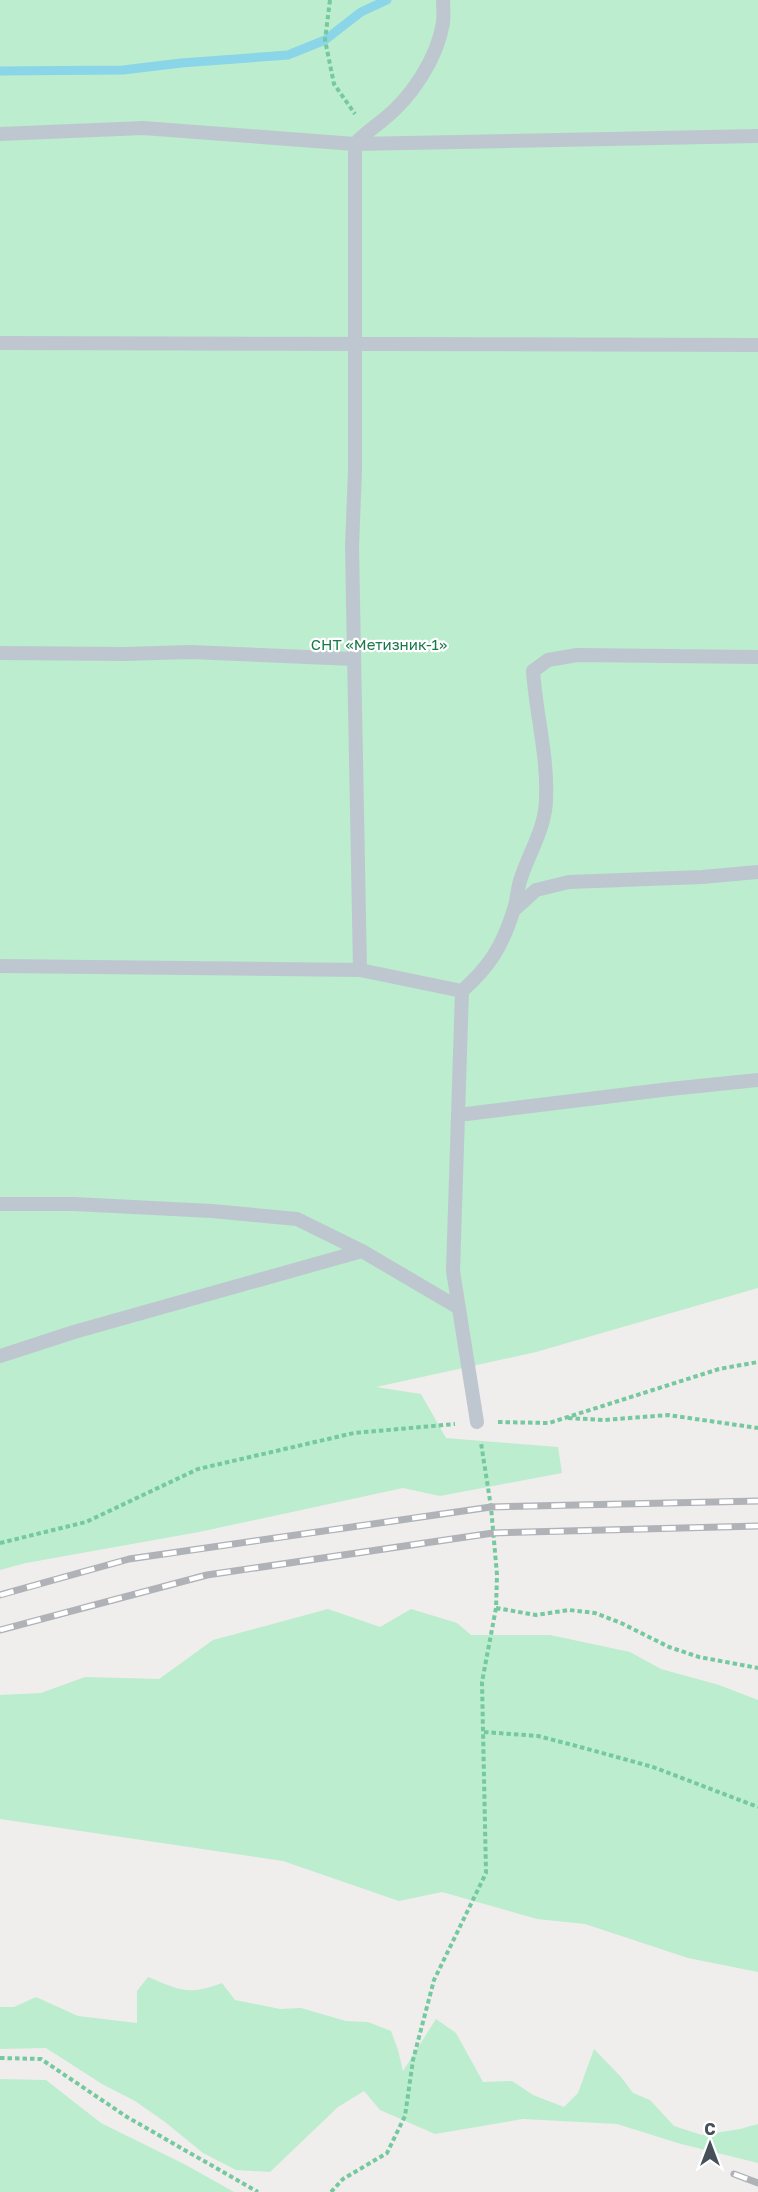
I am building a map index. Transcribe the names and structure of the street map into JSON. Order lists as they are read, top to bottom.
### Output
{
  "parks": ["СНТ «Метизник-1»"],
  "north": "top"
}
